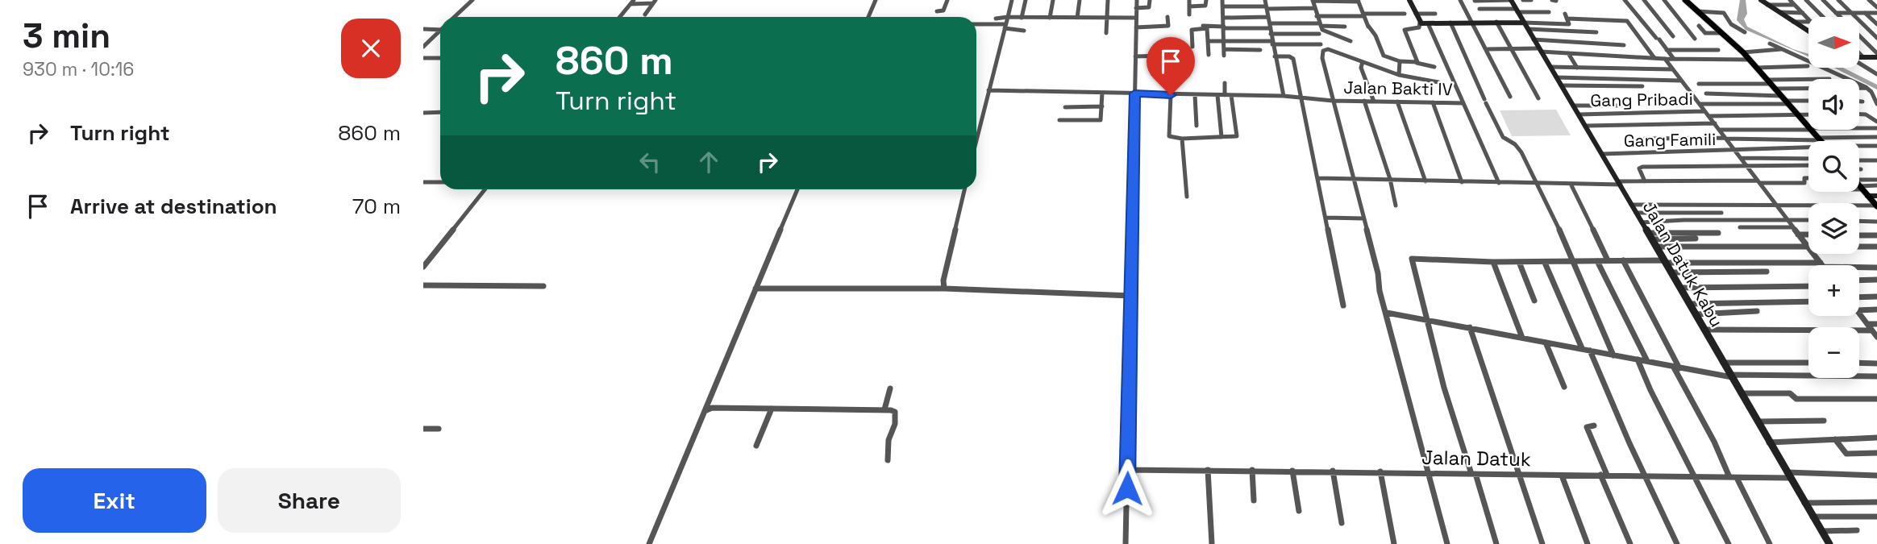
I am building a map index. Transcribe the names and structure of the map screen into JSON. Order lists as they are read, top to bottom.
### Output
{
  "streets": {
    "street": [
      "Jalan Bakti IV",
      "Gang Pribadi",
      "Gang Famili",
      "Jalan Datuk Kabu",
      "Jalan Datuk"
    ]
  },
  "crossings": [
    ["Gang Pribadi", "Jalan Datuk Kabu"],
    ["Gang Famili", "Jalan Datuk Kabu"],
    ["Jalan Datuk Kabu", "Jalan Datuk"]
  ],
  "north": "right",
  "page": {
    "heading": ["3 min", "930 m · 10:16"],
    "map_buttons": ["+", "−"],
    "turn": ["860 m", "Turn right"],
    "list": [
      {
        "name": "Turn right",
        "value": "860 m"
      },
      {
        "name": "Arrive at destination",
        "value": "70 m"
      }
    ],
    "buttons": ["Exit", "Share"]
  }
}
